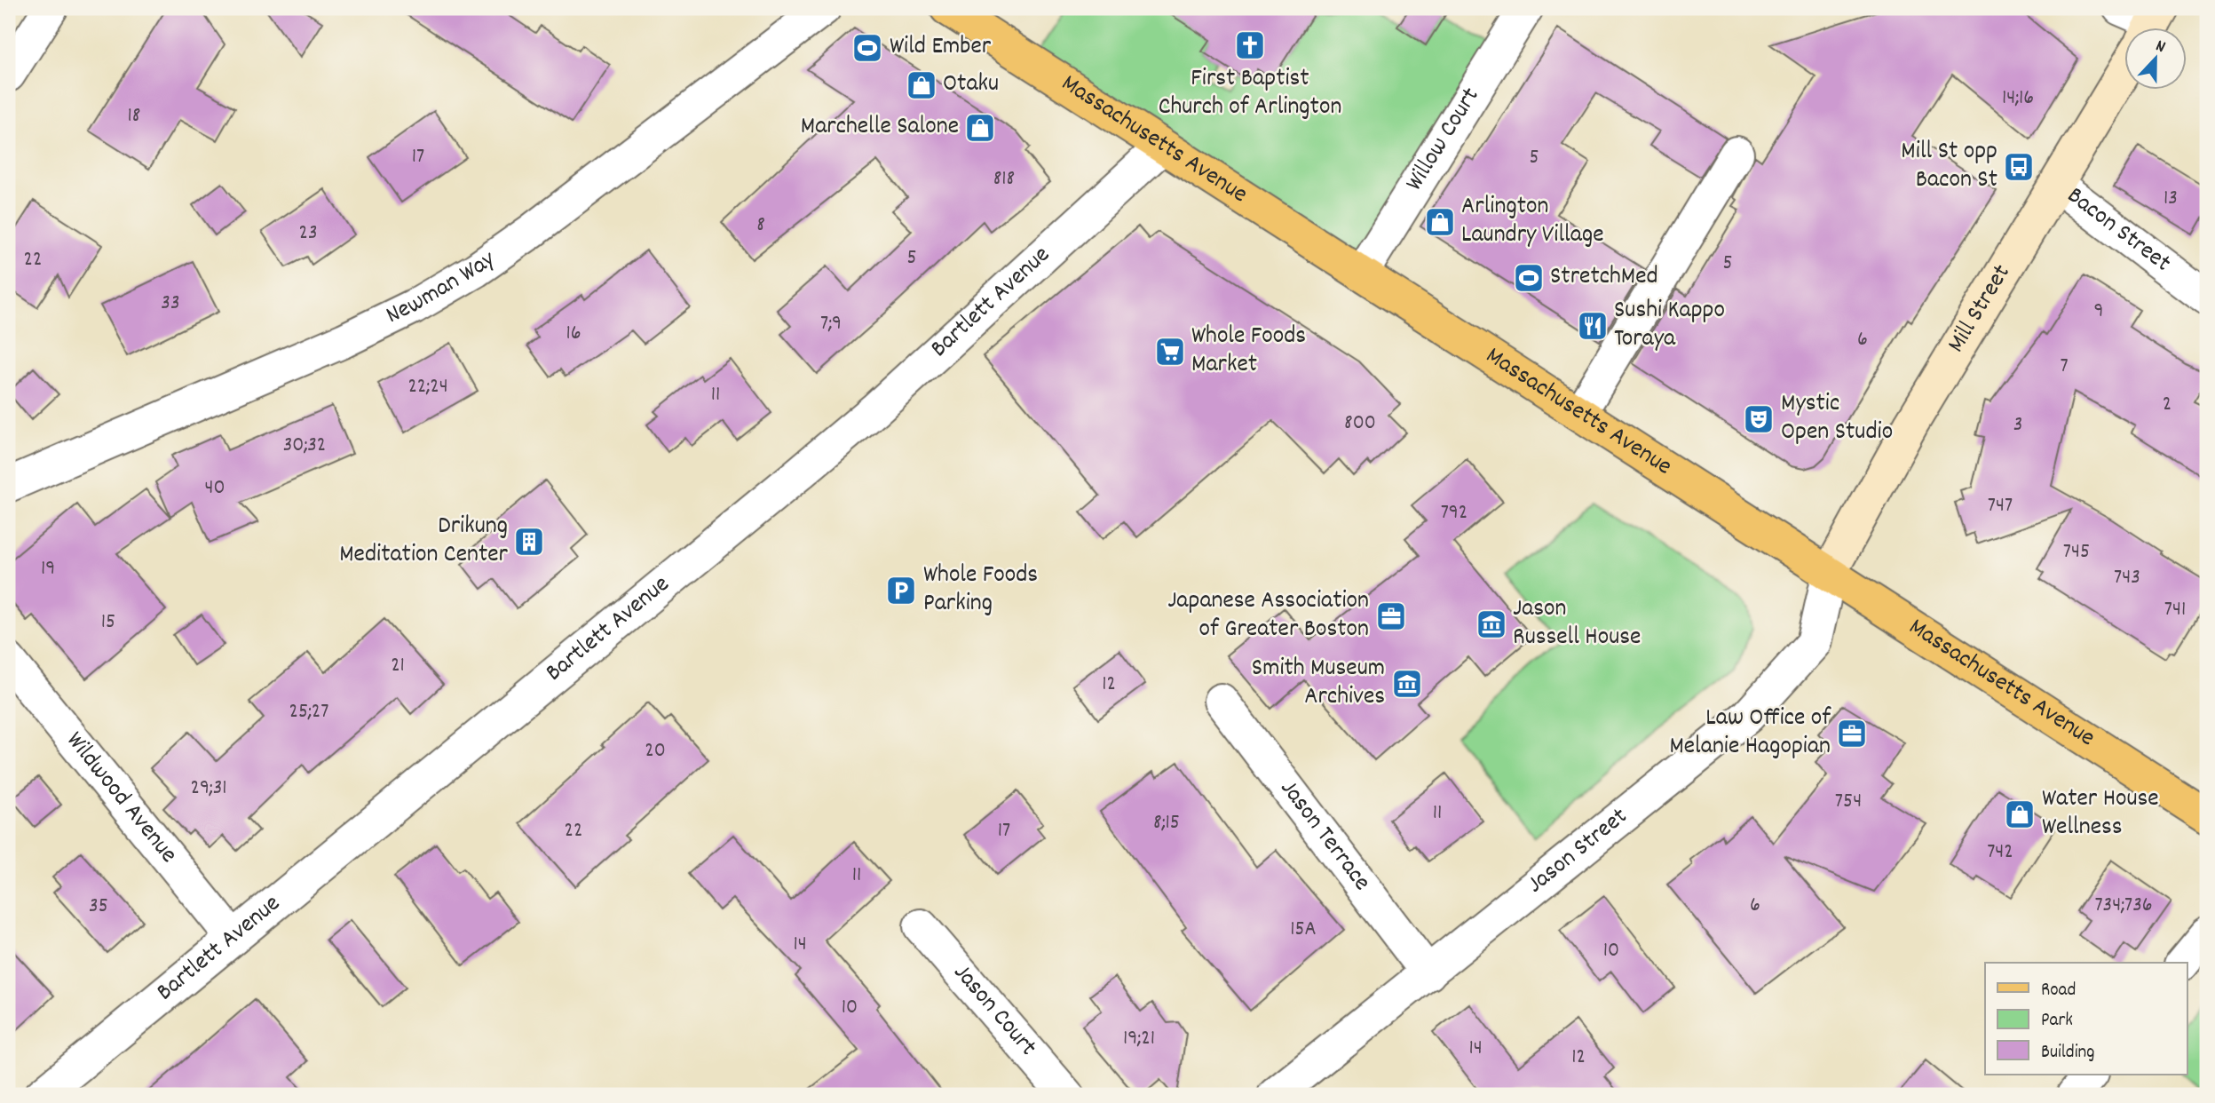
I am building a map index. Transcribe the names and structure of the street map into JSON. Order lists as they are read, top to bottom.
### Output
{
  "streets": {
    "main road": ["Massachusetts Avenue", "Mill Street"],
    "street": [
      "Willow Court",
      "Bacon Street",
      "Newman Way",
      "Bartlett Avenue",
      "Wildwood Avenue",
      "Jason Terrace",
      "Jason Street",
      "Jason Court"
    ]
  },
  "crossings": [
    ["Willow Court", "Massachusetts Avenue"],
    ["Massachusetts Avenue", "Bartlett Avenue"],
    ["Massachusetts Avenue", "Mill Street"],
    ["Massachusetts Avenue", "Jason Street"],
    ["Bacon Street", "Mill Street"],
    ["Bartlett Avenue", "Wildwood Avenue"],
    ["Mill Street", "Jason Street"],
    ["Jason Terrace", "Jason Street"]
  ],
  "places": {
    "church": ["First Baptist Church of Arlington"],
    "sports": ["Wild Ember", "StretchMed"],
    "shop": [
      "Otaku",
      "Marchelle Salone",
      "Arlington Laundry Village",
      "Water House Wellness"
    ],
    "bus stop": ["Mill St opp Bacon St"],
    "restaurant": ["Sushi Kappo Toraya"],
    "supermarket": ["Whole Foods Market"],
    "theatre": ["Mystic Open Studio"],
    "building": ["Drikung Meditation Center"],
    "parking": ["Whole Foods Parking"],
    "office": ["Japanese Association of Greater Boston", "Law Office of Melanie Hagopian"],
    "museum": ["Jason Russell House", "Smith Museum Archives"]
  },
  "house_numbers": [
    "14;16",
    "18",
    "17",
    "5",
    "818",
    "13",
    "8",
    "23",
    "5",
    "22",
    "5",
    "33",
    "9",
    "7;9",
    "16",
    "6",
    "7",
    "22;24",
    "11",
    "2",
    "800",
    "3",
    "30;32",
    "40",
    "747",
    "792",
    "745",
    "19",
    "743",
    "741",
    "15",
    "21",
    "12",
    "25;27",
    "20",
    "29;31",
    "754",
    "11",
    "8;15",
    "22",
    "17",
    "742",
    "11",
    "6",
    "734;736",
    "35",
    "15A",
    "14",
    "10",
    "10",
    "19;21",
    "14",
    "12"
  ],
  "legend": ["Road", "Park", "Building"],
  "north": "top"
}
